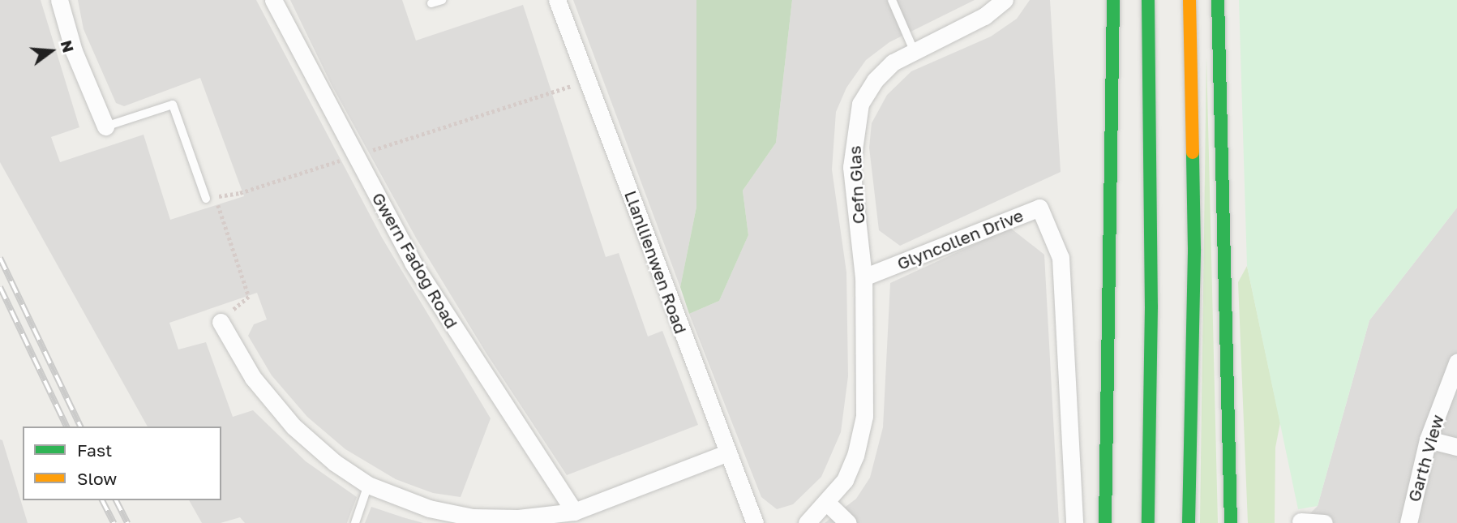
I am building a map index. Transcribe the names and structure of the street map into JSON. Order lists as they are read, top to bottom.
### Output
{
  "streets": {
    "street": [
      "Cefn Glas",
      "Glyncollen Drive",
      "Gwern Fadog Road",
      "Llanllienwen Road",
      "Garth View"
    ]
  },
  "crossings": [
    ["Cefn Glas", "Glyncollen Drive"]
  ],
  "legend": ["Fast", "Slow"],
  "north": "right"
}
